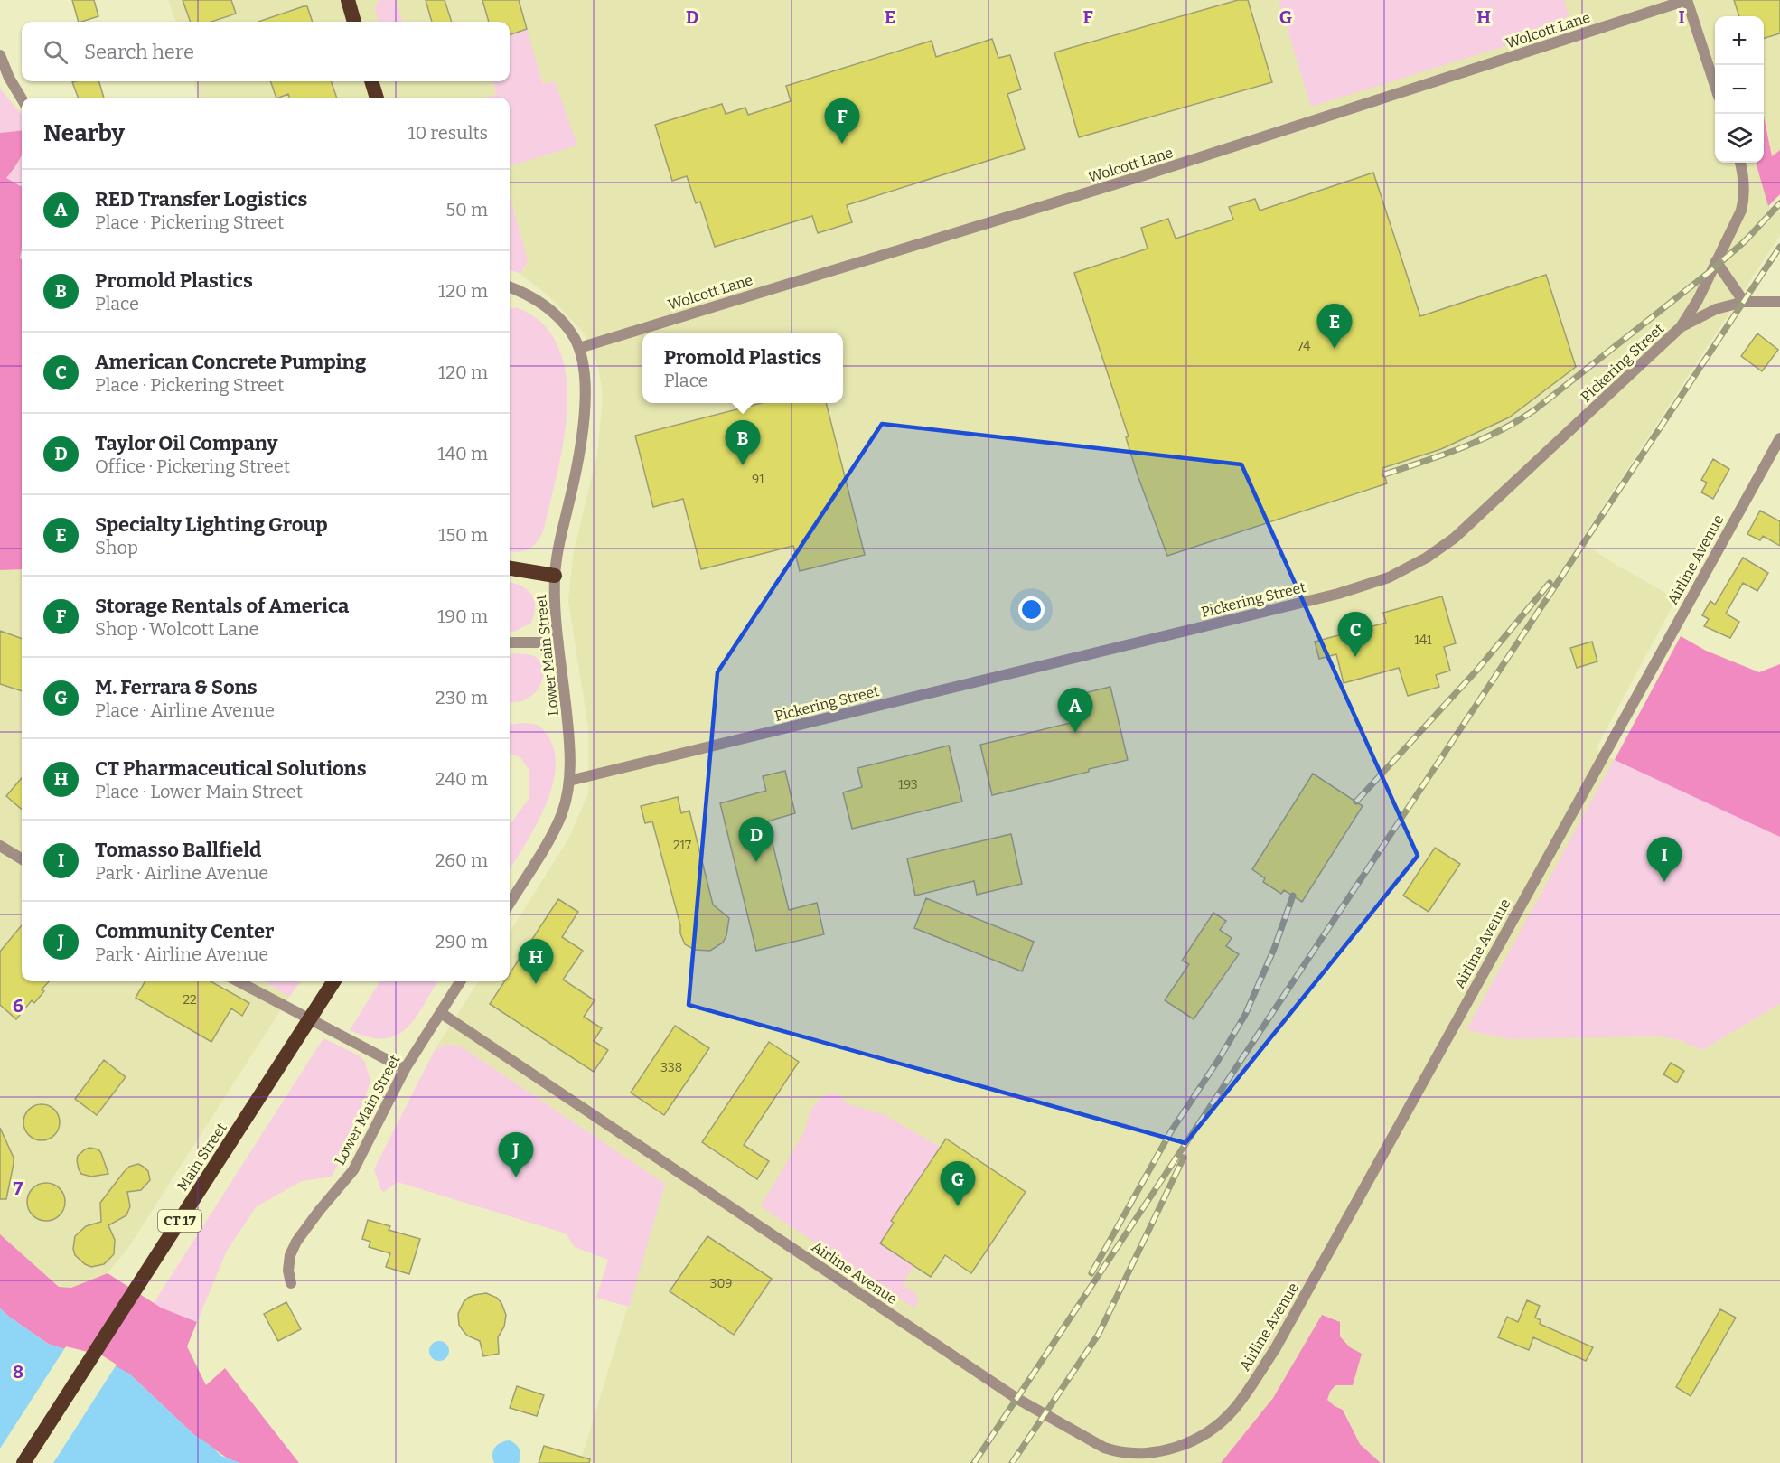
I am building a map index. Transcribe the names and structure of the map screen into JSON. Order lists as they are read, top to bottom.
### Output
{
  "streets": {
    "highway": ["Main Street", "CT 17"],
    "street": [
      "Wolcott Lane",
      "Pickering Street",
      "Airline Avenue",
      "Lower Main Street"
    ]
  },
  "crossings": [
    ["Wolcott Lane", "Lower Main Street"],
    ["Pickering Street", "Lower Main Street"],
    ["Airline Avenue", "Lower Main Street"]
  ],
  "house_numbers": [
    "74",
    "91",
    "141",
    "193",
    "217",
    "22",
    "338",
    "309"
  ],
  "page": {
    "map_buttons": ["+", "−"],
    "search": "Search here",
    "heading": ["Nearby", "10 results"],
    "pins": [
      "F",
      "E",
      "B",
      "C",
      "A",
      "D",
      "I",
      "H",
      "J",
      "G"
    ],
    "list": [
      {
        "mark": "A",
        "name": "RED Transfer Logistics",
        "note": "Place · Pickering Street",
        "value": "50 m"
      },
      {
        "mark": "B",
        "name": "Promold Plastics",
        "note": "Place",
        "value": "120 m"
      },
      {
        "mark": "C",
        "name": "American Concrete Pumping",
        "note": "Place · Pickering Street",
        "value": "120 m"
      },
      {
        "mark": "D",
        "name": "Taylor Oil Company",
        "note": "Office · Pickering Street",
        "value": "140 m"
      },
      {
        "mark": "E",
        "name": "Specialty Lighting Group",
        "note": "Shop",
        "value": "150 m"
      },
      {
        "mark": "F",
        "name": "Storage Rentals of America",
        "note": "Shop · Wolcott Lane",
        "value": "190 m"
      },
      {
        "mark": "G",
        "name": "M. Ferrara & Sons",
        "note": "Place · Airline Avenue",
        "value": "230 m"
      },
      {
        "mark": "H",
        "name": "CT Pharmaceutical Solutions",
        "note": "Place · Lower Main Street",
        "value": "240 m"
      },
      {
        "mark": "I",
        "name": "Tomasso Ballfield",
        "note": "Park · Airline Avenue",
        "value": "260 m"
      },
      {
        "mark": "J",
        "name": "Community Center",
        "note": "Park · Airline Avenue",
        "value": "290 m"
      }
    ],
    "popup": ["Promold Plastics", "Place"]
  },
  "grid": {
    "columns": [
      "D",
      "E",
      "F",
      "G",
      "H",
      "I"
    ],
    "rows": ["6", "7", "8"]
  }
}
